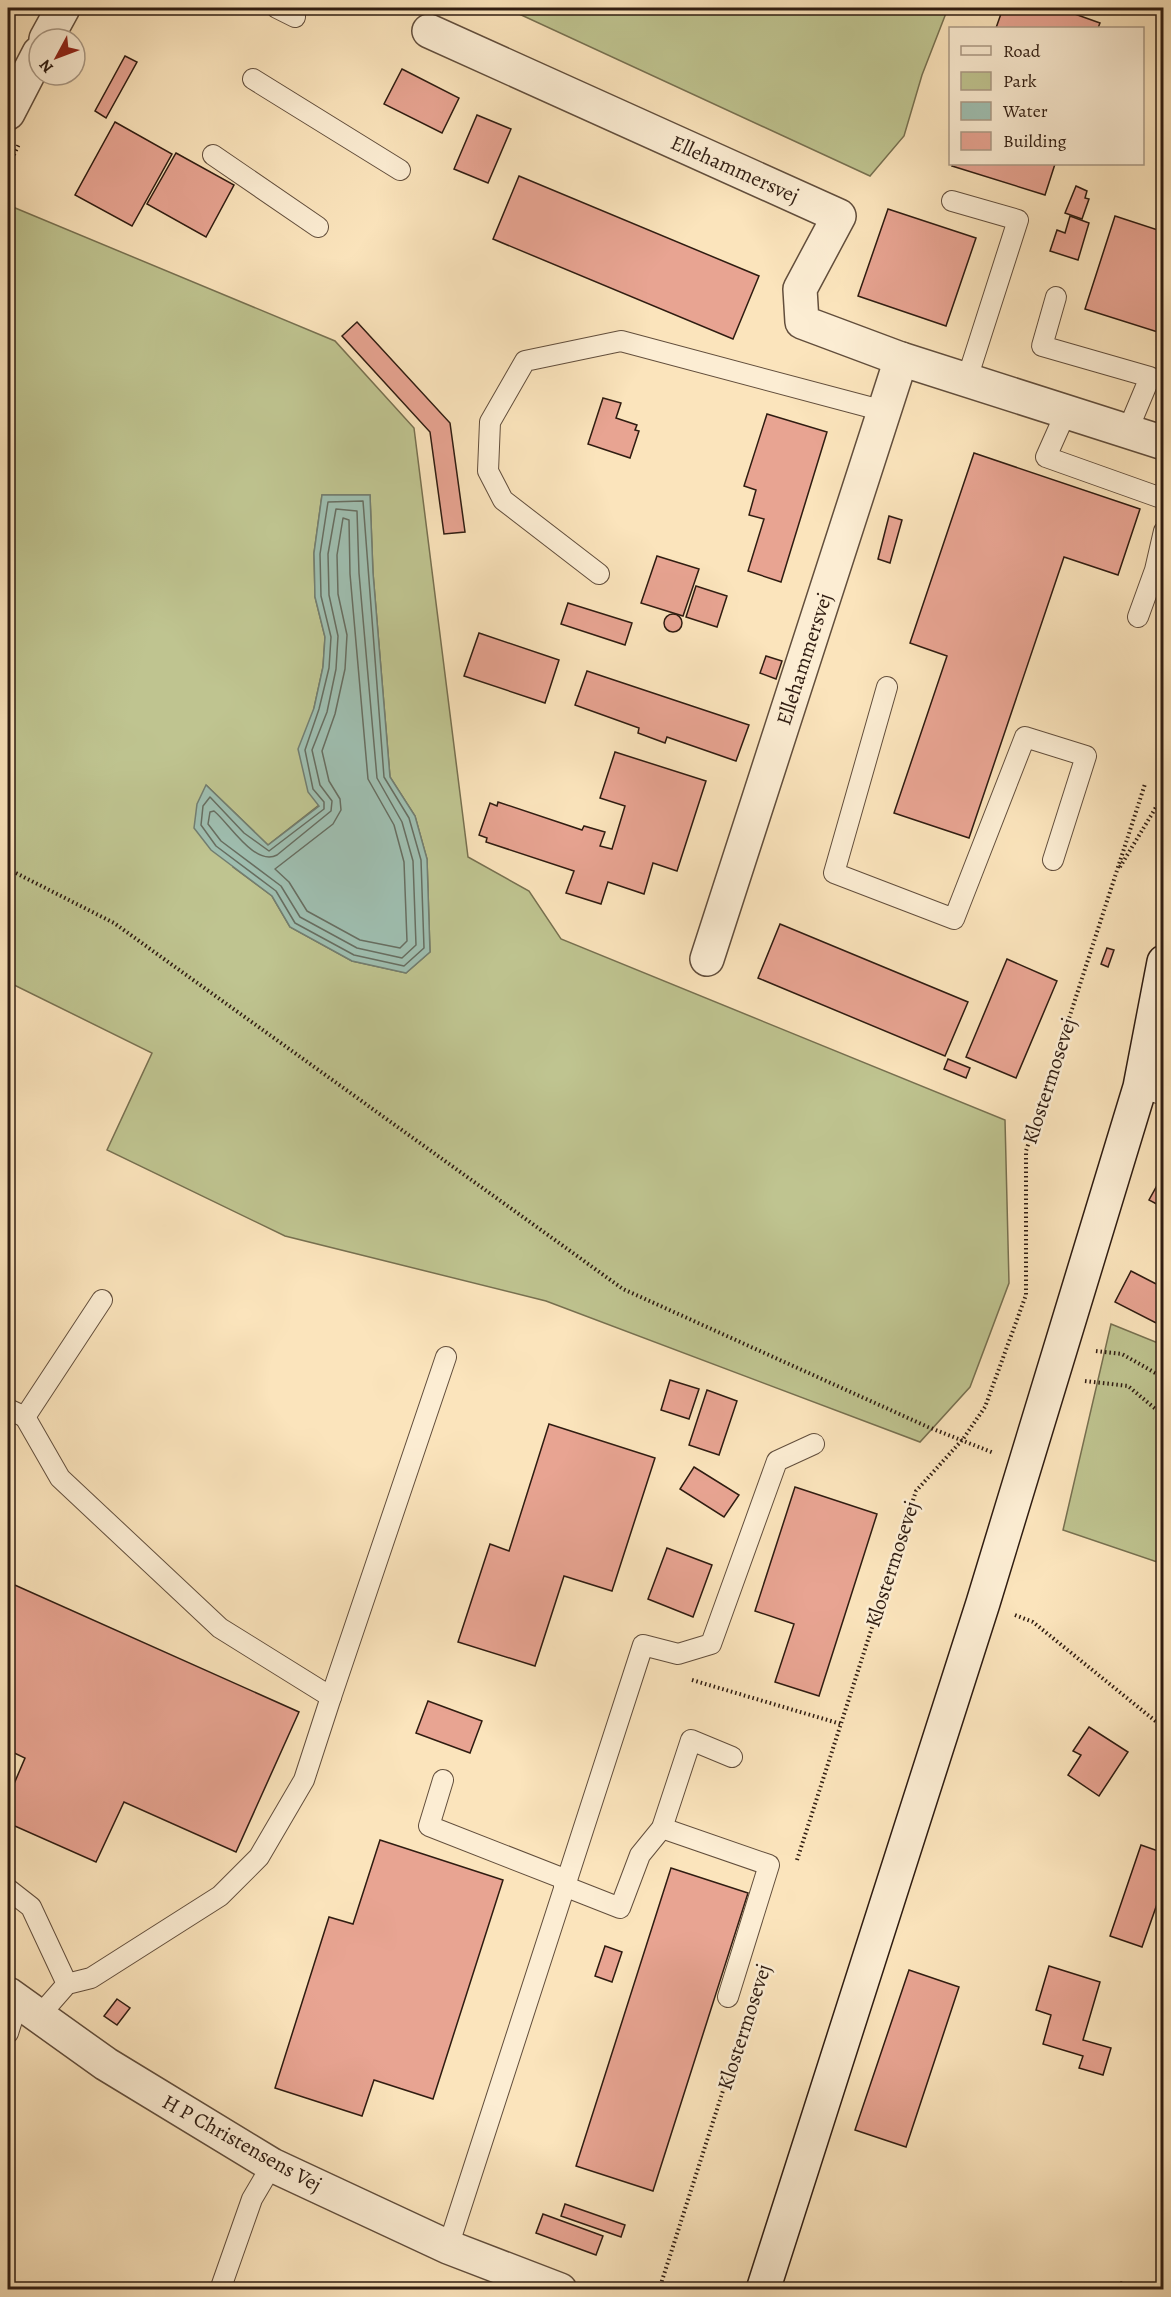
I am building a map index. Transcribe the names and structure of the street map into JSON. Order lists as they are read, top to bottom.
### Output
{
  "streets": {
    "street": ["Ellehammersvej", "H P Christensens Vej"],
    "path": ["Klostermosevej"]
  },
  "legend": [
    "Road",
    "Park",
    "Water",
    "Building"
  ],
  "north": "bottom left"
}
